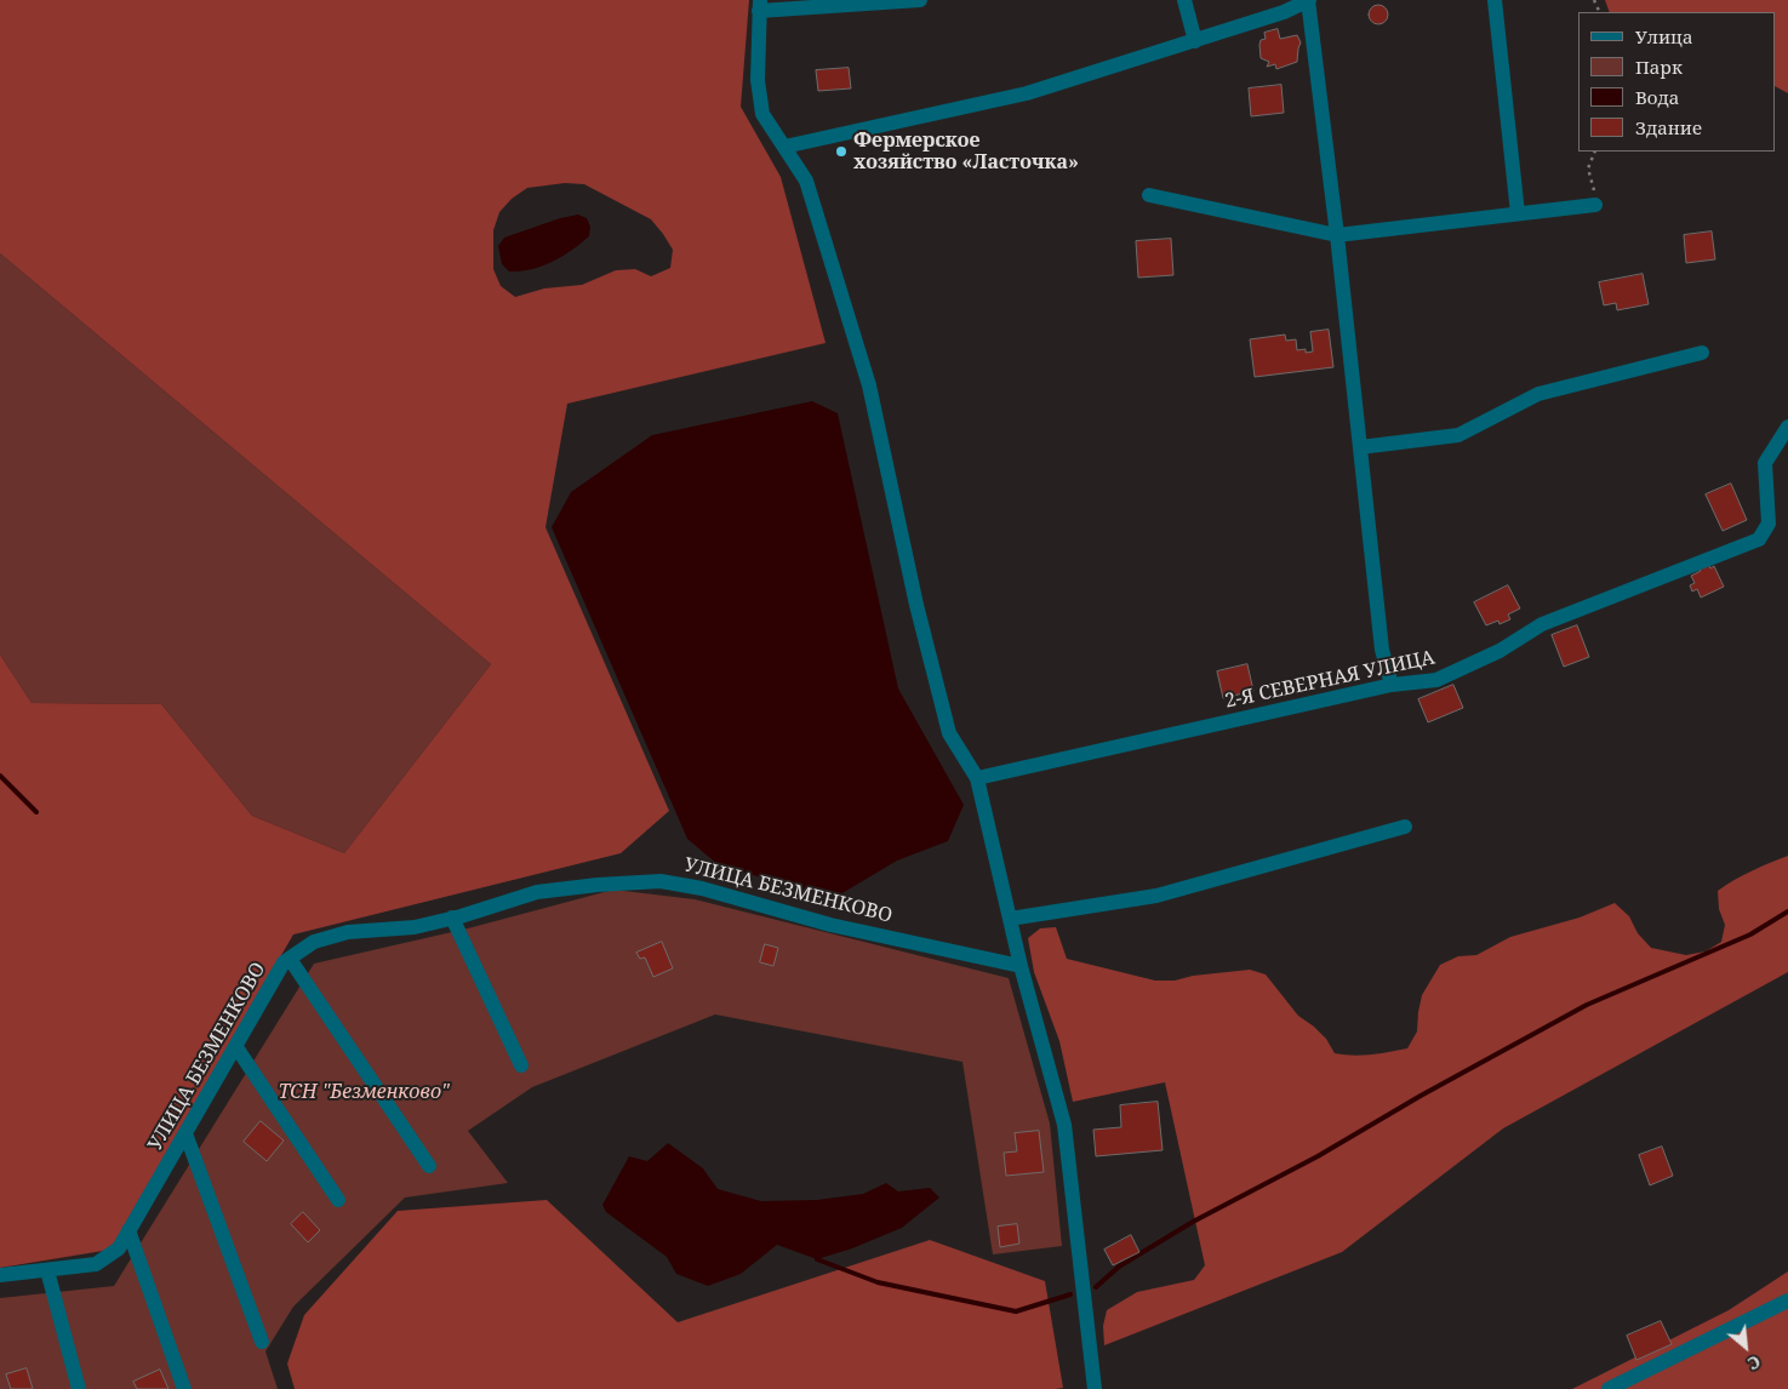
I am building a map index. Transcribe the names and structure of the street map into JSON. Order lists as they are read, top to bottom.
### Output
{
  "streets": {
    "street": ["2-Я СЕВЕРНАЯ УЛИЦА", "УЛИЦА БЕЗМЕНКОВО"]
  },
  "parks": ["ТСН \"Безменково\""],
  "places": ["Фермерское хозяйство «Ласточка»"],
  "legend": [
    "Улица",
    "Парк",
    "Вода",
    "Здание"
  ],
  "north": "bottom right"
}
